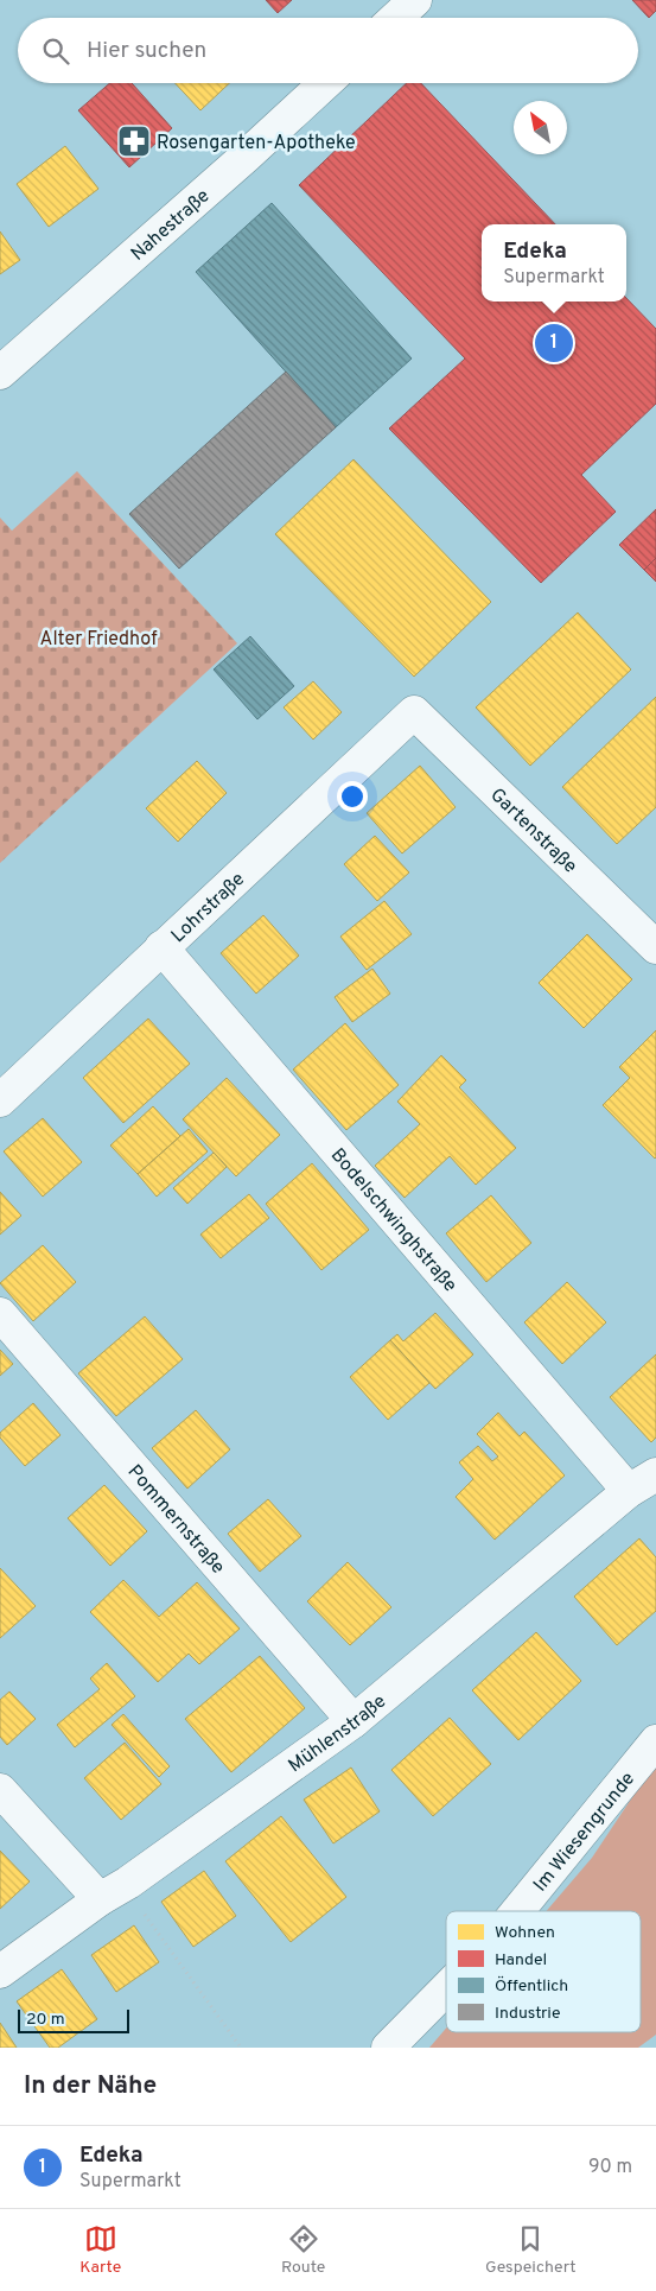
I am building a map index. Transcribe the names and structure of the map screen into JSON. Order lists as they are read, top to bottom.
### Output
{
  "streets": {
    "street": [
      "Nahestraße",
      "Gartenstraße",
      "Lohrstraße",
      "Bodelschwinghstraße",
      "Pommernstraße",
      "Mühlenstraße",
      "Im Wiesengrunde"
    ]
  },
  "crossings": [
    ["Gartenstraße", "Lohrstraße"],
    ["Lohrstraße", "Bodelschwinghstraße"],
    ["Bodelschwinghstraße", "Mühlenstraße"],
    ["Pommernstraße", "Mühlenstraße"]
  ],
  "parks": ["Alter Friedhof"],
  "places": {
    "pharmacy": ["Rosengarten-Apotheke"]
  },
  "legend": [
    "Wohnen",
    "Handel",
    "Öffentlich",
    "Industrie"
  ],
  "scale_bar": "20 m",
  "north": "top left",
  "page": {
    "search": "Hier suchen",
    "popup": ["Edeka", "Supermarkt"],
    "pins": "1",
    "scale": "20 m",
    "heading": "In der Nähe",
    "list": [
      {
        "mark": "1",
        "name": "Edeka",
        "note": "Supermarkt",
        "value": "90 m"
      }
    ],
    "nav": ["Karte", "Route", "Gespeichert"]
  }
}
